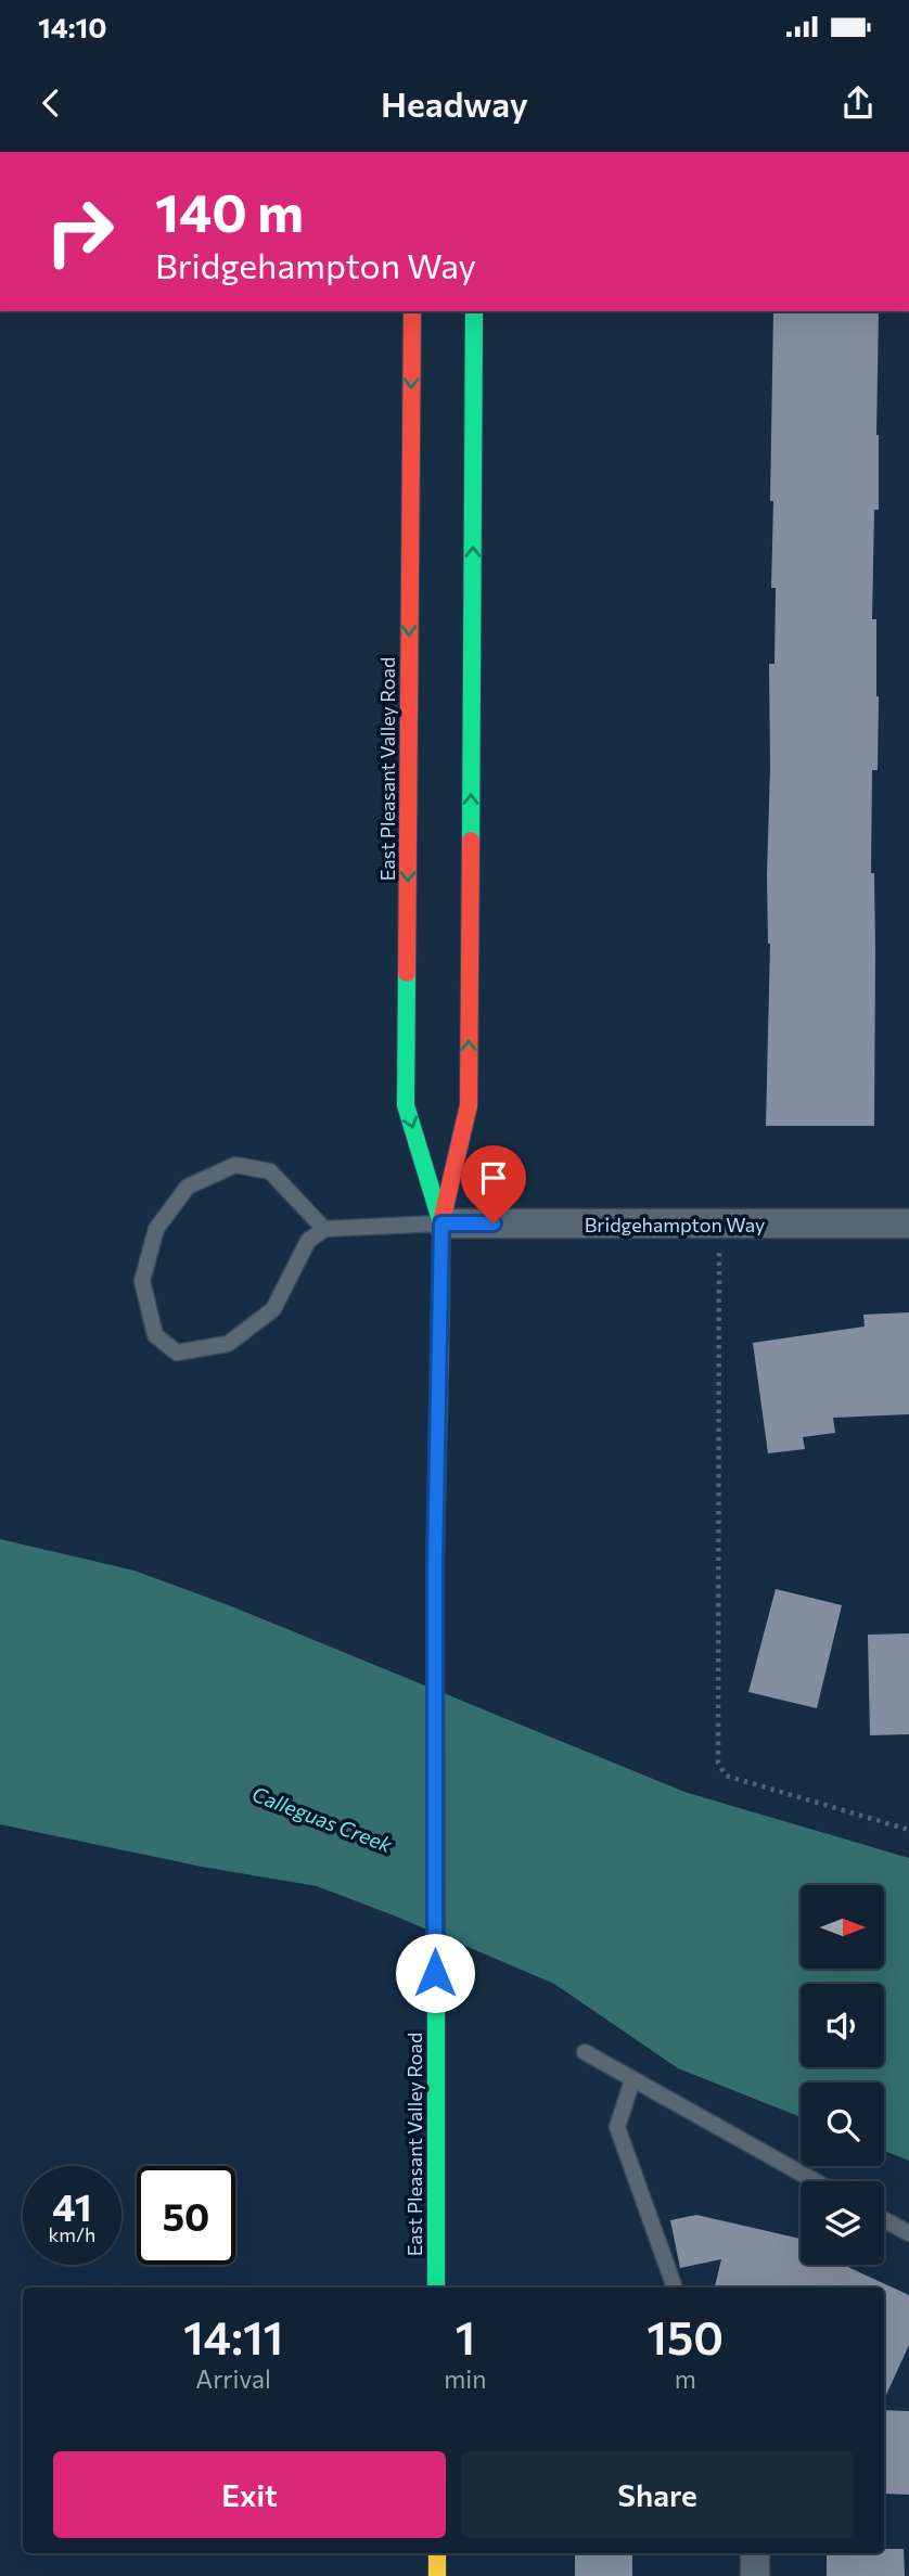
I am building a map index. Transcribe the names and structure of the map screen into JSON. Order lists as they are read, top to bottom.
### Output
{
  "streets": {
    "main road": ["East Pleasant Valley Road"],
    "street": ["Bridgehampton Way"]
  },
  "crossings": [
    ["East Pleasant Valley Road", "Bridgehampton Way"]
  ],
  "water": ["Calleguas Creek"],
  "north": "right",
  "page": {
    "status": "14:10",
    "header": "Headway",
    "turn": ["140 m", "Bridgehampton Way"],
    "speed": "41 km/h",
    "limit": "50",
    "eta": [
      "14:11",
      "Arrival",
      "1",
      "min",
      "150",
      "m"
    ],
    "buttons": ["Exit", "Share"]
  }
}
